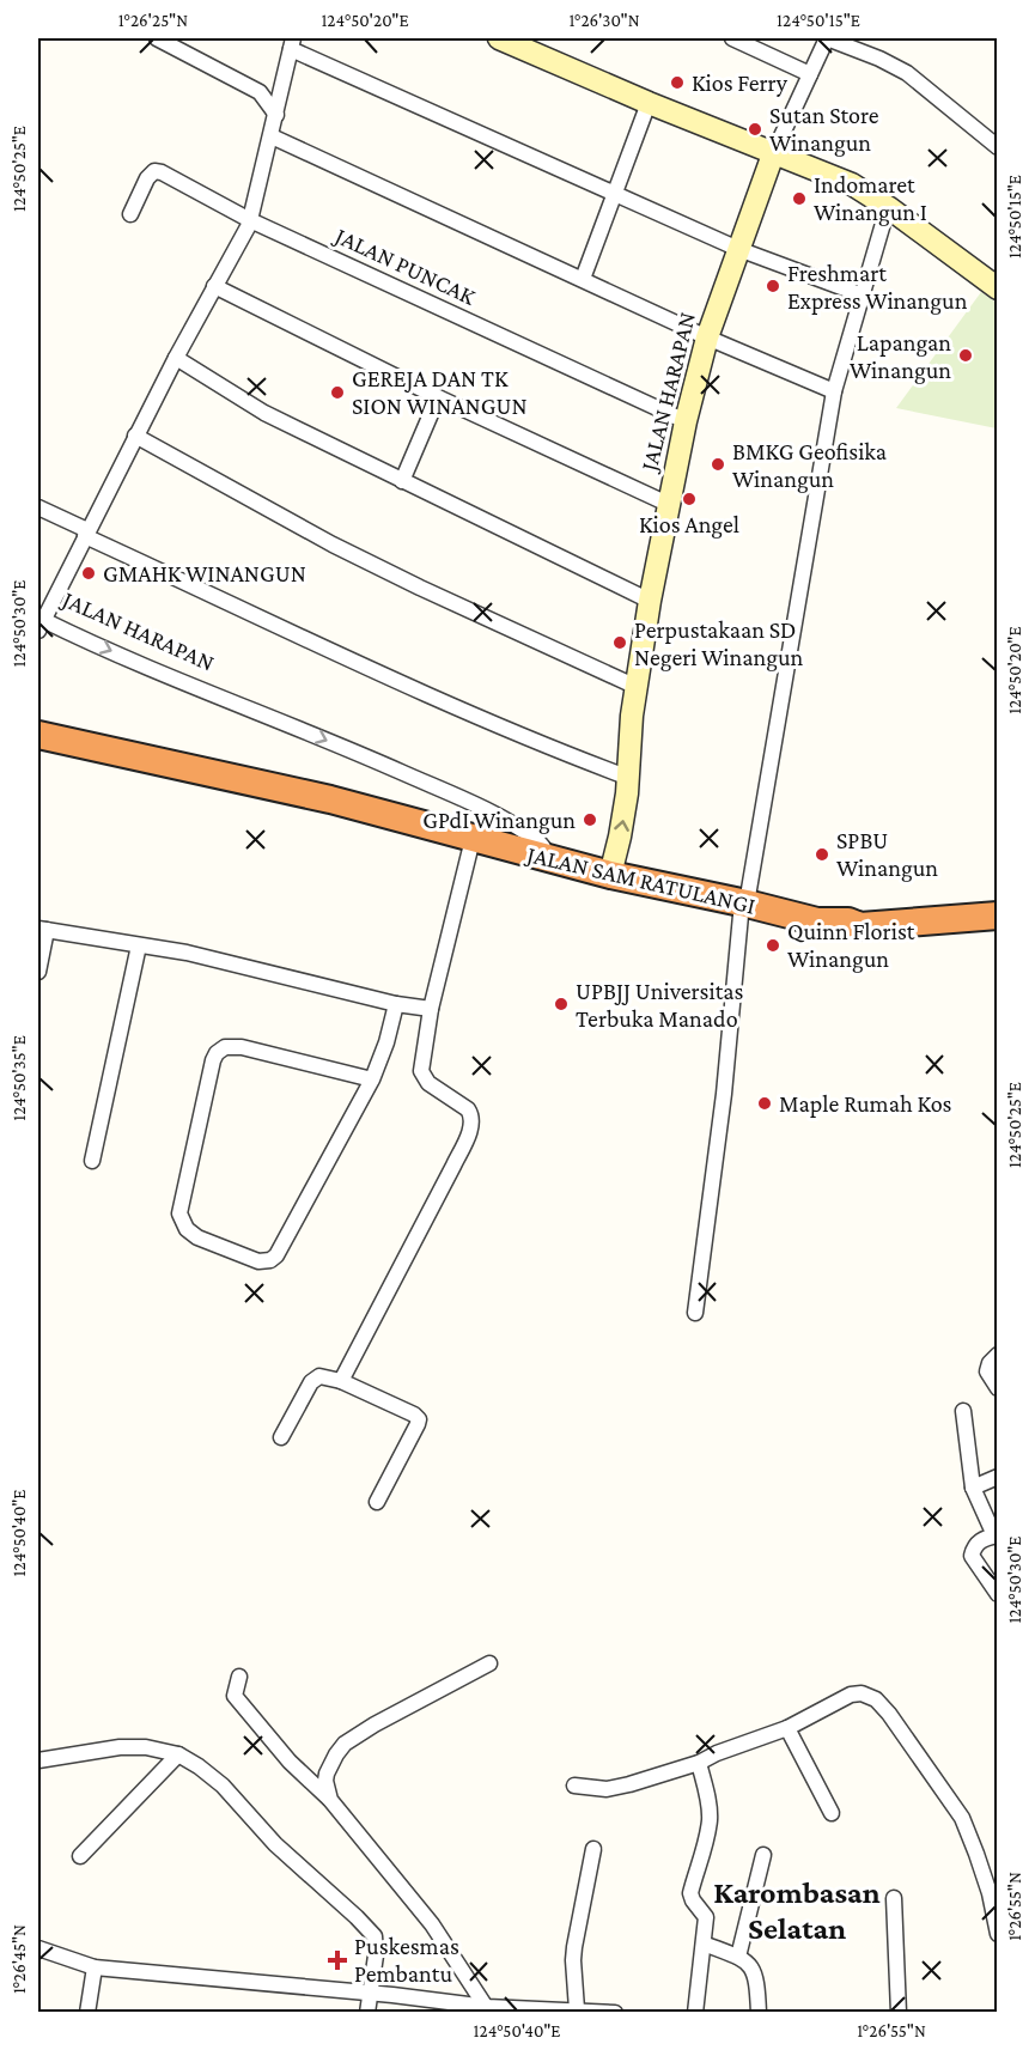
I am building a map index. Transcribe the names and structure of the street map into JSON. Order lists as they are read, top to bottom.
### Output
{
  "streets": {
    "highway": ["JALAN SAM RATULANGI"],
    "street": ["JALAN PUNCAK", "JALAN HARAPAN"]
  },
  "crossings": [
    ["JALAN PUNCAK", "JALAN HARAPAN"],
    ["JALAN HARAPAN", "JALAN SAM RATULANGI"]
  ],
  "districts": ["Karombasan Selatan"],
  "places": {
    "other": [
      "Kios Ferry",
      "Sutan Store Winangun",
      "Indomaret Winangun I",
      "Freshmart Express Winangun",
      "Lapangan Winangun",
      "GEREJA DAN TK SION WINANGUN",
      "BMKG Geofisika Winangun",
      "Kios Angel",
      "GMAHK WINANGUN",
      "Perpustakaan SD Negeri Winangun",
      "GPdI Winangun",
      "SPBU Winangun",
      "Quinn Florist Winangun",
      "UPBJJ Universitas Terbuka Manado",
      "Maple Rumah Kos"
    ],
    "health": ["Puskesmas Pembantu"]
  },
  "coordinates": [
    "1°26'25\"N",
    "124°50'20\"E",
    "1°26'30\"N",
    "124°50'15\"E",
    "124°50'25\"E",
    "124°50'30\"E",
    "124°50'35\"E",
    "124°50'40\"E",
    "1°26'55\"N",
    "1°26'45\"N"
  ]
}
